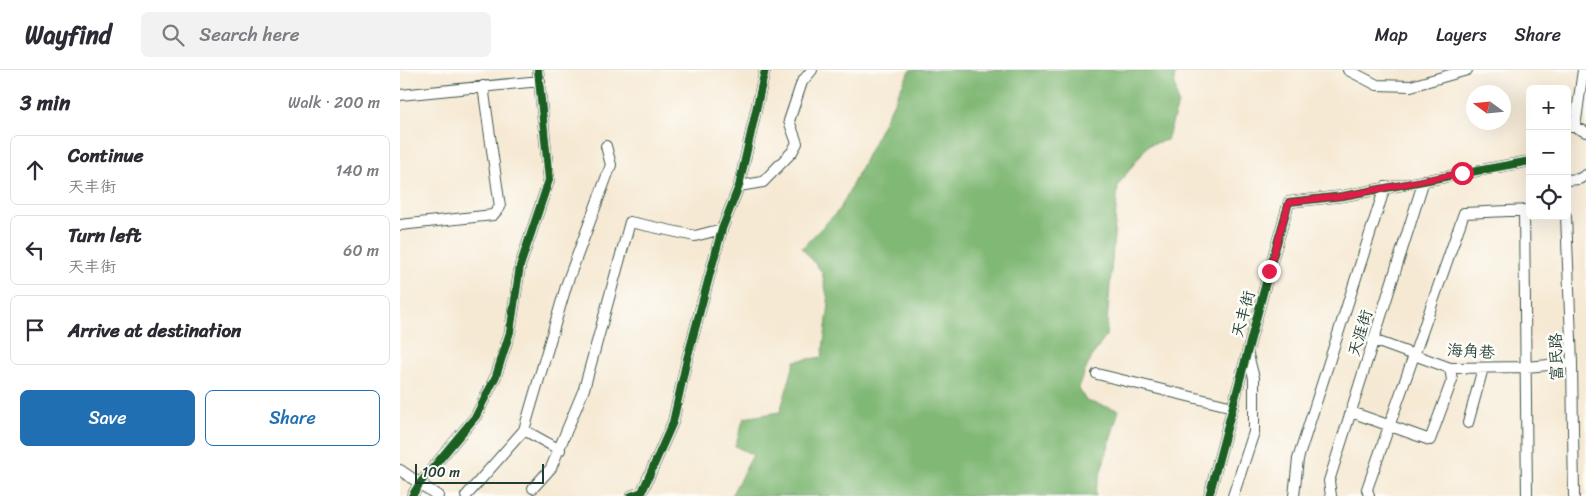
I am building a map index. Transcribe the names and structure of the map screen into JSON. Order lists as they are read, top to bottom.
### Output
{
  "streets": {
    "street": [
      "天丰街",
      "天涯街",
      "海角巷",
      "富民路"
    ]
  },
  "crossings": [
    ["天丰街", "天涯街"],
    ["天涯街", "海角巷"],
    ["海角巷", "富民路"]
  ],
  "scale_bar": "100 m",
  "north": "left",
  "page": {
    "header": "Wayfind",
    "search": "Search here",
    "nav": ["Map", "Layers", "Share"],
    "heading": ["3 min", "Walk · 200 m"],
    "map_buttons": ["+", "−"],
    "list": [
      ["Continue", "天丰街", "140 m"],
      ["Turn left", "天丰街", "60 m"],
      "Arrive at destination"
    ],
    "buttons": ["Save", "Share"],
    "scale": "100 m"
  }
}
